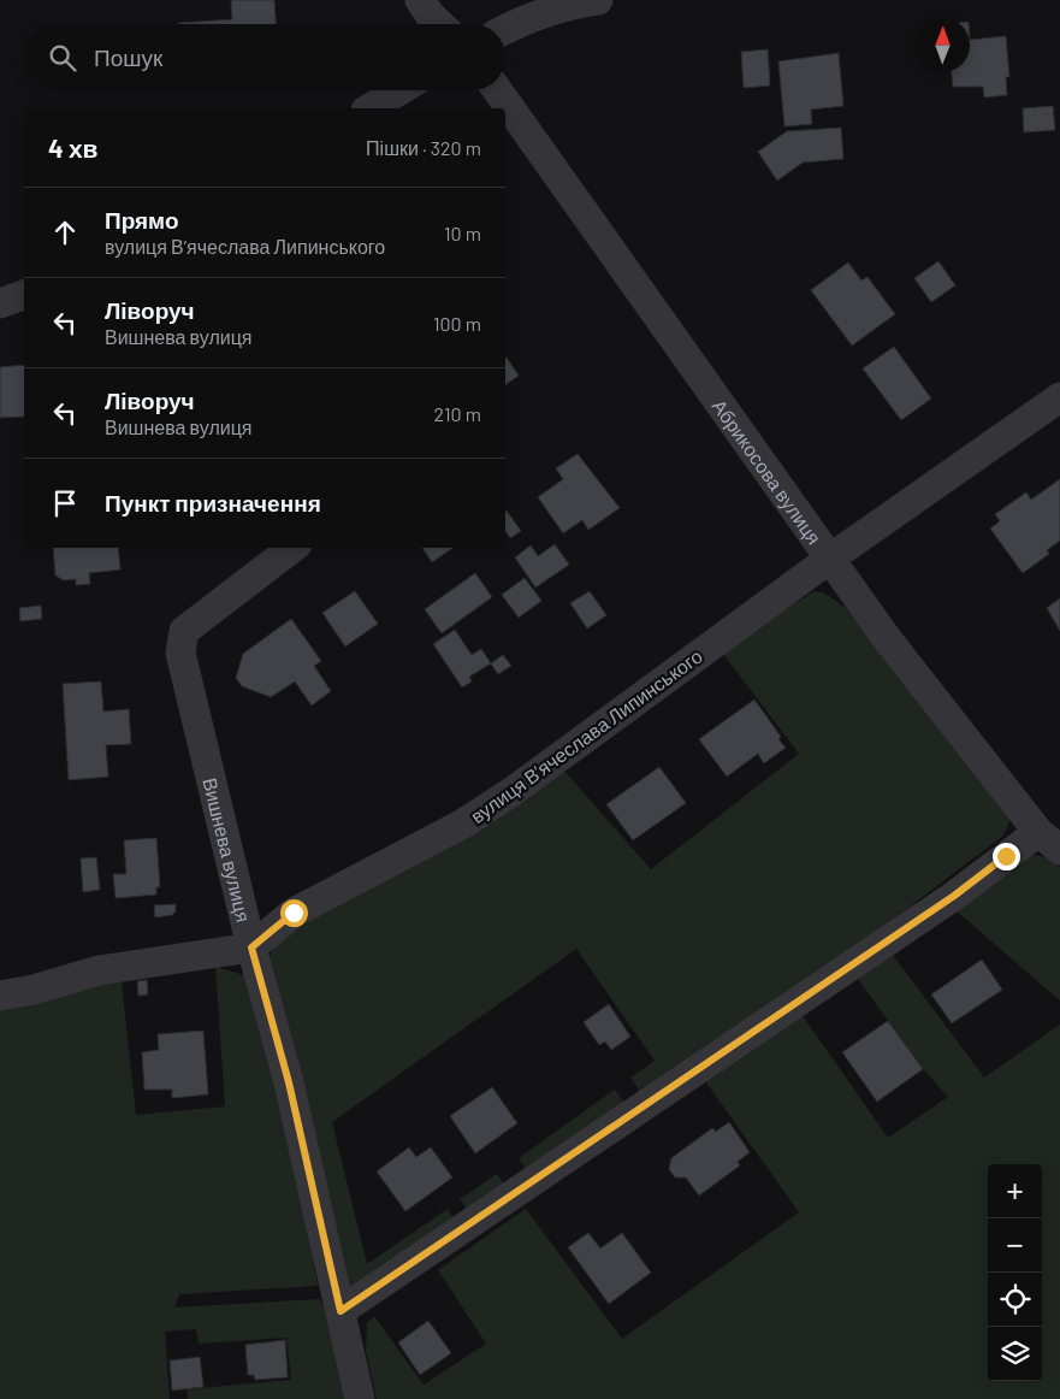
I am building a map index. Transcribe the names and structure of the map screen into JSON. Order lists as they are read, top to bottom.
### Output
{
  "streets": {
    "street": ["Абрикосова вулиця", "вулиця Вʼячеслава Липинського", "Вишнева вулиця"]
  },
  "crossings": [
    ["Абрикосова вулиця", "вулиця Вʼячеслава Липинського"],
    ["вулиця Вʼячеслава Липинського", "Вишнева вулиця"]
  ],
  "north": "top",
  "page": {
    "search": "Пошук",
    "heading": ["4 хв", "Пішки · 320 m"],
    "list": [
      ["Прямо", "вулиця Вʼячеслава Липинського", "10 m"],
      ["Ліворуч", "Вишнева вулиця", "100 m"],
      ["Ліворуч", "Вишнева вулиця", "210 m"],
      "Пункт призначення"
    ],
    "map_buttons": ["+", "−"]
  }
}
